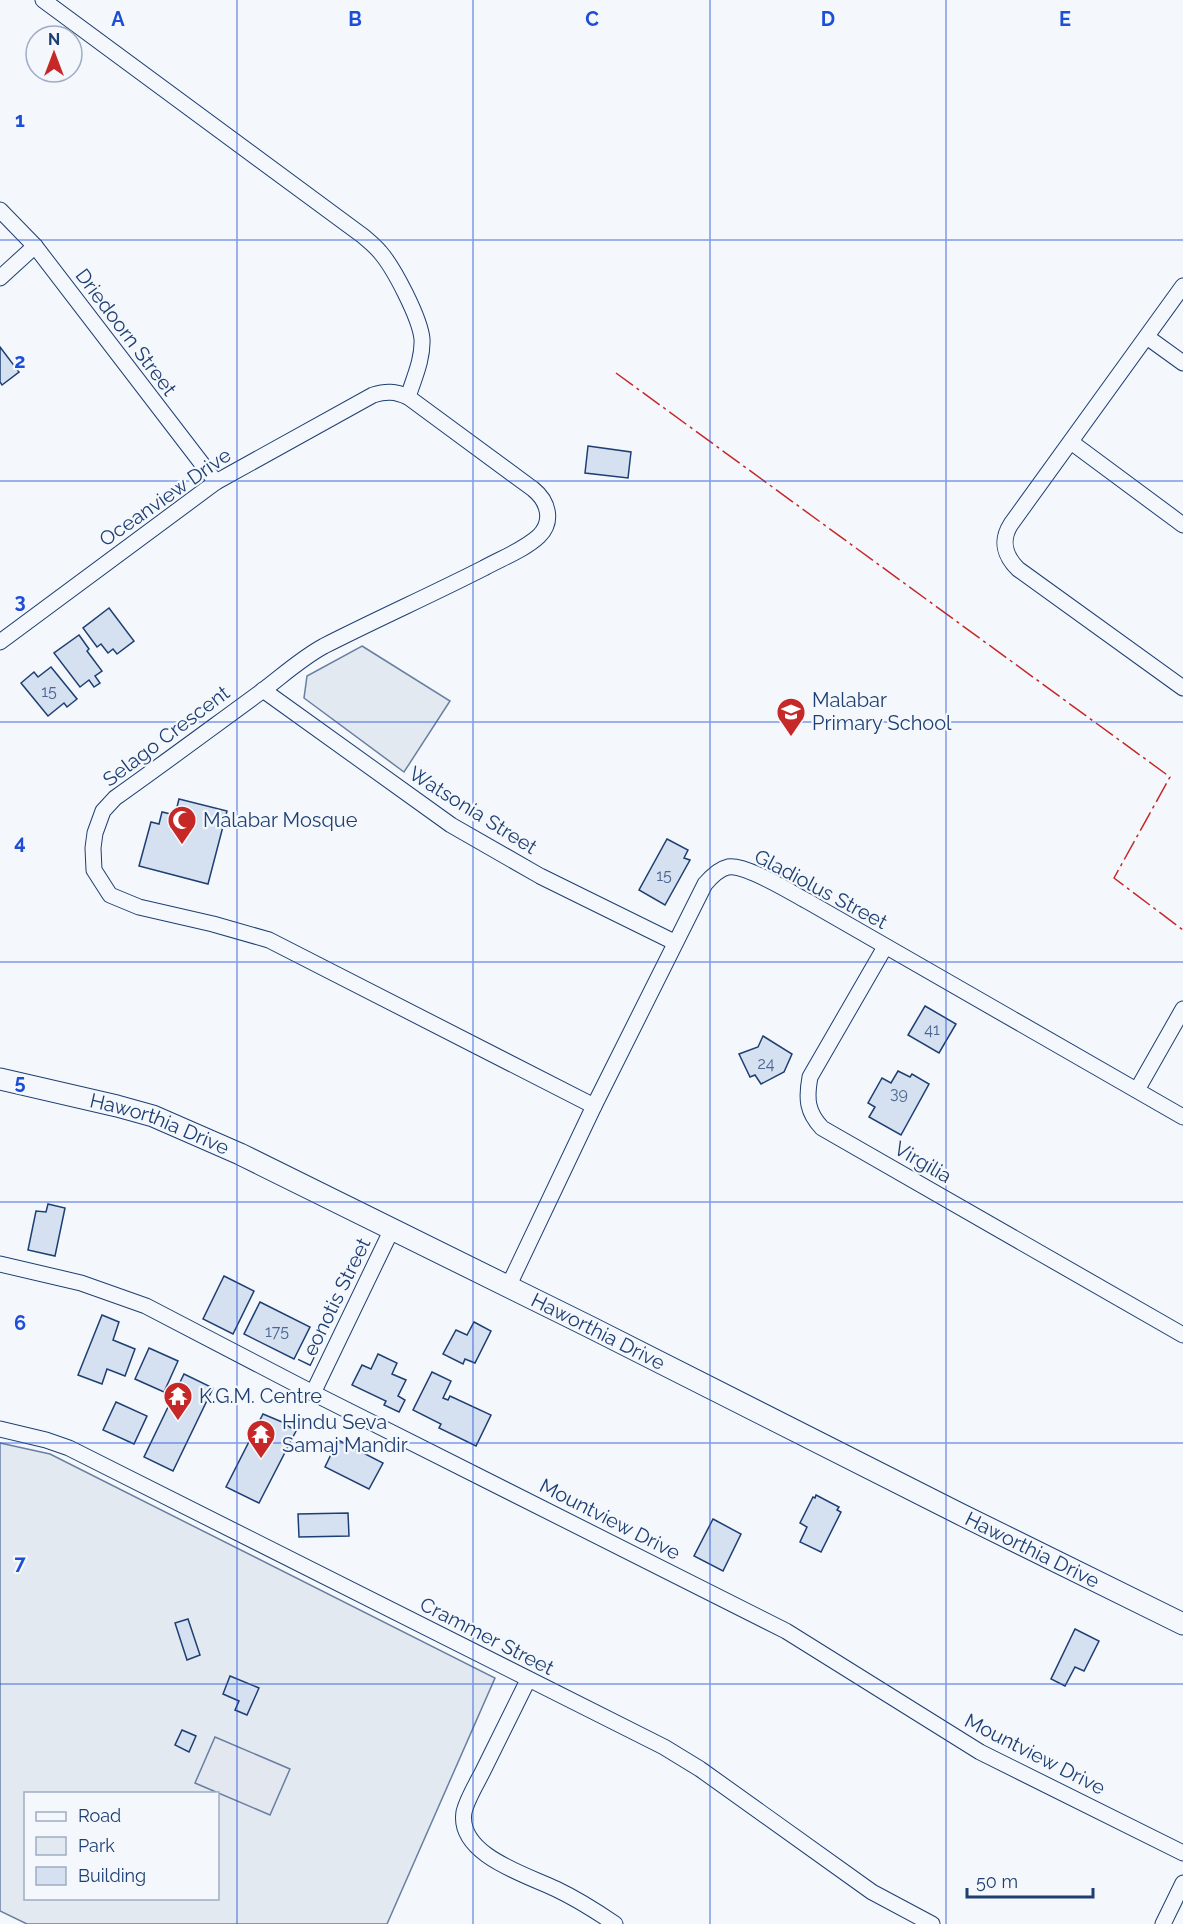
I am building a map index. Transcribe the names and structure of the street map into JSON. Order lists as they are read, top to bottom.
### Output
{
  "streets": {
    "street": [
      "Driedoorn Street",
      "Oceanview Drive",
      "Selago Crescent",
      "Watsonia Street",
      "Gladiolus Street",
      "Haworthia Drive",
      "Virgilia",
      "Leonotis Street",
      "Mountview Drive",
      "Crammer Street"
    ]
  },
  "crossings": [
    ["Driedoorn Street", "Oceanview Drive"],
    ["Oceanview Drive", "Selago Crescent"],
    ["Selago Crescent", "Watsonia Street"],
    ["Selago Crescent", "Gladiolus Street"],
    ["Watsonia Street", "Gladiolus Street"],
    ["Gladiolus Street", "Haworthia Drive"],
    ["Gladiolus Street", "Virgilia"],
    ["Haworthia Drive", "Leonotis Street"],
    ["Leonotis Street", "Mountview Drive"]
  ],
  "places": {
    "school or university": ["Malabar Primary School"],
    "mosque": ["Malabar Mosque"],
    "temple": ["K.G.M. Centre", "Hindu Seva Samaj Mandir"]
  },
  "house_numbers": [
    "15",
    "15",
    "41",
    "24",
    "39",
    "175"
  ],
  "legend": ["Road", "Park", "Building"],
  "scale_bar": "50 m",
  "north": "top",
  "grid": {
    "columns": [
      "A",
      "B",
      "C",
      "D",
      "E"
    ],
    "rows": [
      "1",
      "2",
      "3",
      "4",
      "5",
      "6",
      "7"
    ]
  }
}
